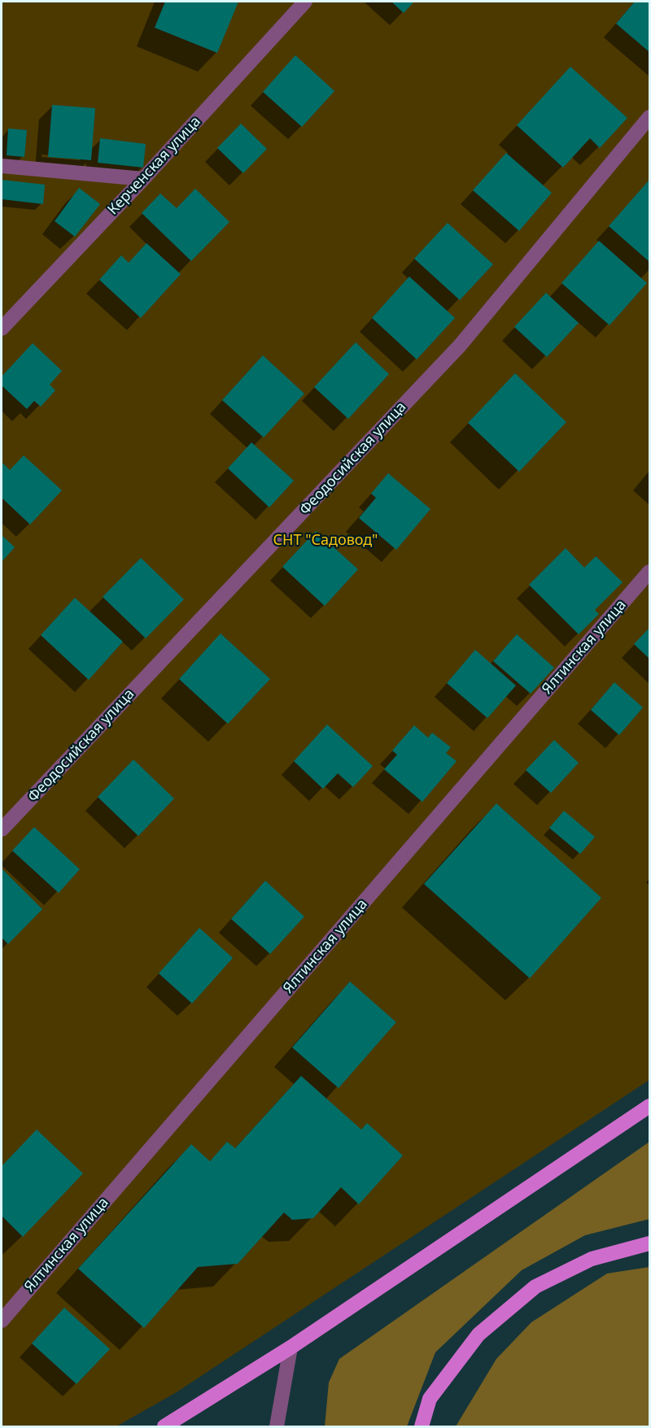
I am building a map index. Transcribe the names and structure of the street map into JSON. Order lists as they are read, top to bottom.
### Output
{
  "streets": {
    "street": ["Керченская улица", "Феодосийская улица", "Ялтинская улица"]
  },
  "parks": ["СНТ \"Садовод\""]
}
